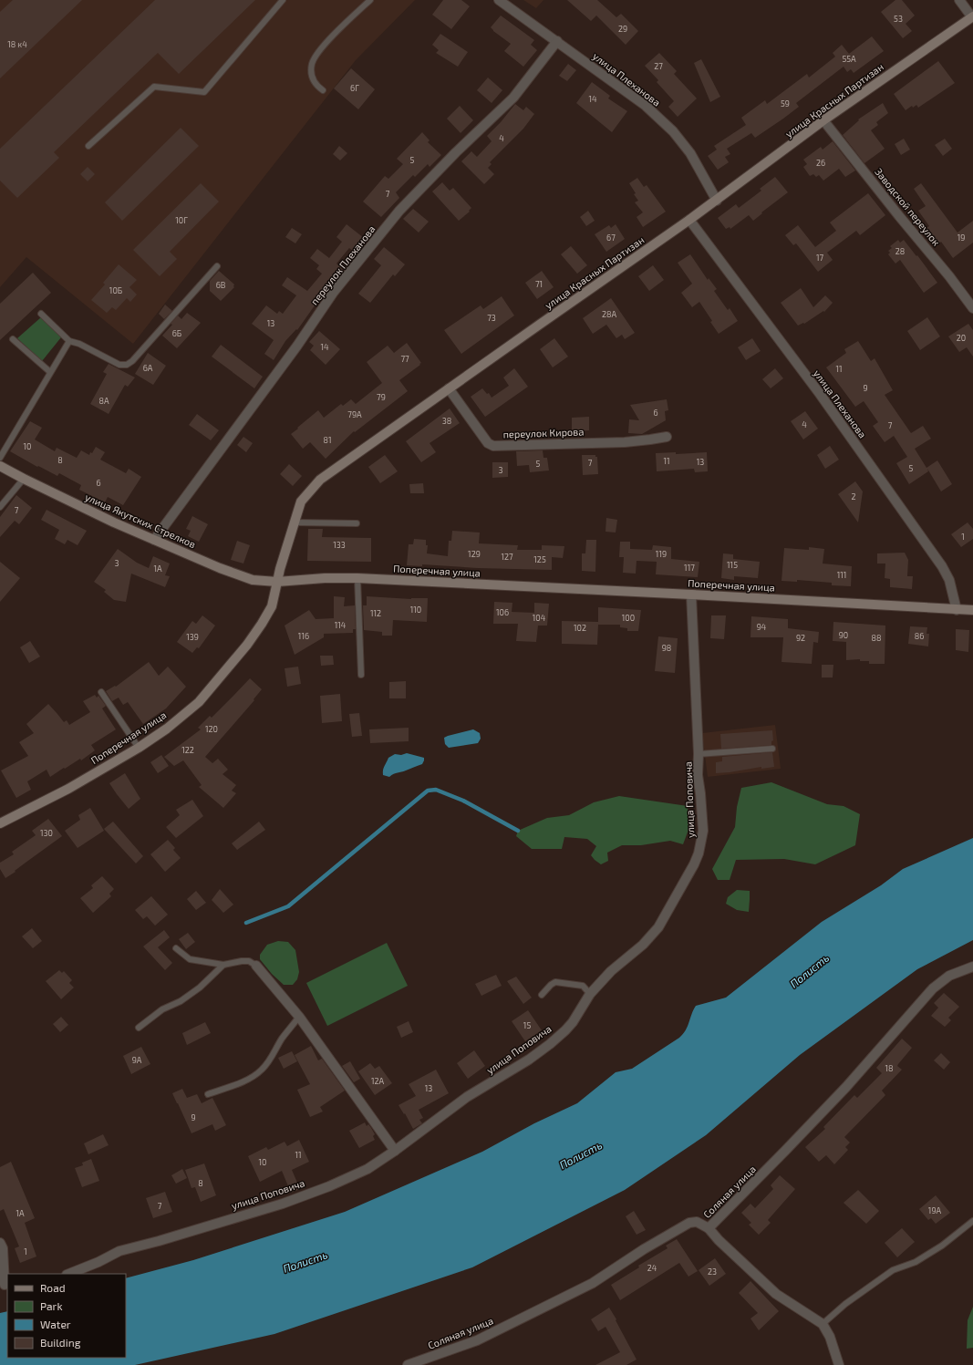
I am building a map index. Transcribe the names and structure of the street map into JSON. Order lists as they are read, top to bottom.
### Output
{
  "streets": {
    "street": [
      "улица Плеханова",
      "улица Красных Партизан",
      "Заводской переулок",
      "переулок Плеханова",
      "переулок Кирова",
      "улица Якутских Стрелков",
      "Поперечная улица",
      "улица Поповича",
      "Соляная улица"
    ]
  },
  "crossings": [
    ["улица Плеханова", "улица Красных Партизан"],
    ["улица Плеханова", "переулок Плеханова"],
    ["улица Плеханова", "Поперечная улица"],
    ["улица Красных Партизан", "Заводской переулок"],
    ["улица Красных Партизан", "переулок Кирова"],
    ["улица Красных Партизан", "улица Якутских Стрелков"],
    ["улица Красных Партизан", "Поперечная улица"],
    ["переулок Плеханова", "улица Якутских Стрелков"],
    ["улица Якутских Стрелков", "Поперечная улица"],
    ["Поперечная улица", "улица Поповича"]
  ],
  "water": ["Полисть"],
  "house_numbers": [
    "53",
    "29",
    "18 к4",
    "55А",
    "27",
    "6Г",
    "14",
    "59",
    "4",
    "5",
    "26",
    "7",
    "10Г",
    "67",
    "19",
    "28",
    "17",
    "71",
    "6В",
    "10Б",
    "28А",
    "73",
    "13",
    "6Б",
    "20",
    "14",
    "77",
    "6А",
    "11",
    "9",
    "79",
    "8А",
    "6",
    "79А",
    "38",
    "4",
    "7",
    "81",
    "10",
    "8",
    "11",
    "13",
    "7",
    "5",
    "5",
    "3",
    "6",
    "2",
    "7",
    "1",
    "133",
    "129",
    "119",
    "127",
    "125",
    "3",
    "115",
    "117",
    "1А",
    "111",
    "110",
    "106",
    "112",
    "104",
    "100",
    "114",
    "94",
    "102",
    "90",
    "116",
    "86",
    "139",
    "92",
    "88",
    "98",
    "120",
    "122",
    "130",
    "15",
    "9А",
    "18",
    "12А",
    "13",
    "9",
    "11",
    "10",
    "8",
    "7",
    "19А",
    "1А",
    "1",
    "24",
    "23"
  ],
  "legend": [
    "Road",
    "Park",
    "Water",
    "Building"
  ]
}
